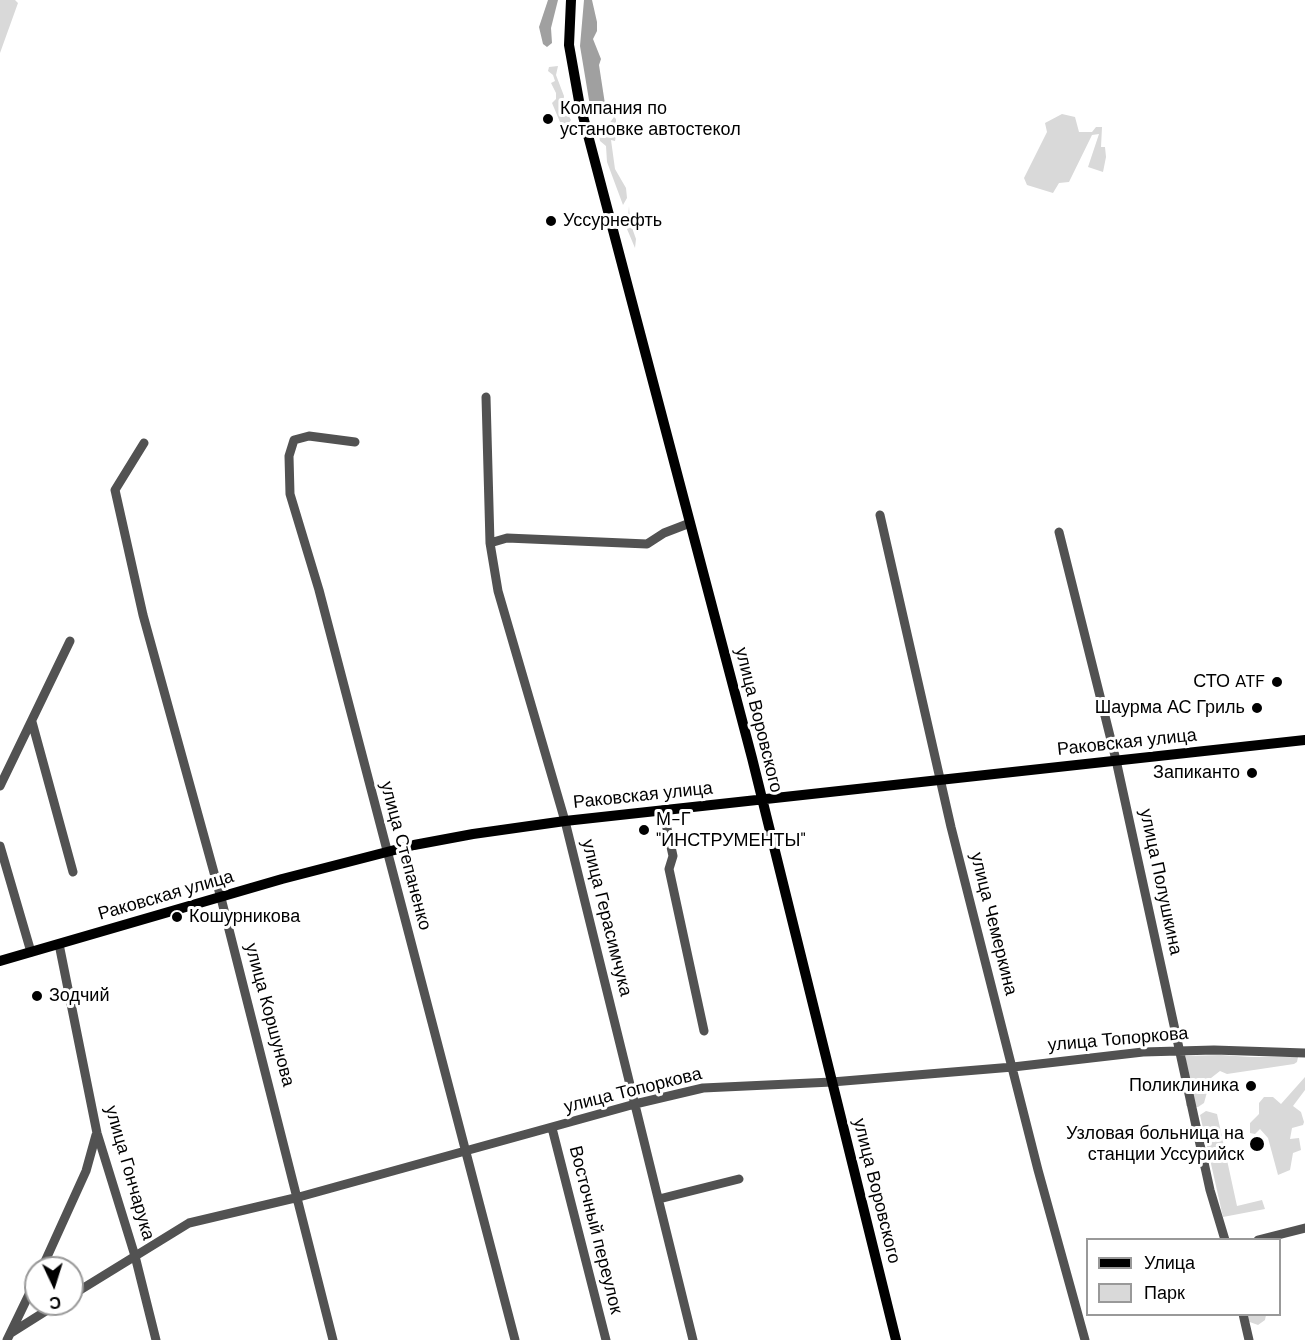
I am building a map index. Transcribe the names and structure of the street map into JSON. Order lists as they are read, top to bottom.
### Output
{
  "streets": {
    "main road": ["улица Воровского", "Раковская улица"],
    "street": [
      "улица Степаненко",
      "улица Полушкина",
      "улица Герасимчука",
      "улица Чемеркина",
      "улица Коршунова",
      "улица Топоркова",
      "улица Гончарука",
      "Восточный переулок"
    ]
  },
  "crossings": [
    ["улица Воровского", "Раковская улица"],
    ["улица Воровского", "улица Топоркова"],
    ["Раковская улица", "улица Степаненко"],
    ["Раковская улица", "улица Полушкина"],
    ["Раковская улица", "улица Герасимчука"],
    ["Раковская улица", "улица Чемеркина"],
    ["Раковская улица", "улица Коршунова"],
    ["Раковская улица", "улица Гончарука"],
    ["улица Степаненко", "улица Топоркова"],
    ["улица Полушкина", "улица Топоркова"],
    ["улица Герасимчука", "улица Топоркова"],
    ["улица Чемеркина", "улица Топоркова"],
    ["улица Коршунова", "улица Топоркова"],
    ["улица Топоркова", "улица Гончарука"],
    ["улица Топоркова", "Восточный переулок"]
  ],
  "places": [
    "Компания по установке автостекол",
    "Уссурнефть",
    "СТО ATF",
    "Шаурма АС Гриль",
    "Запиканто",
    "М-Г \"ИНСТРУМЕНТЫ\"",
    "Кошурникова",
    "Зодчий",
    "Поликлиника",
    "Узловая больница на станции Уссурийск"
  ],
  "legend": ["Улица", "Парк"],
  "north": "bottom"
}
